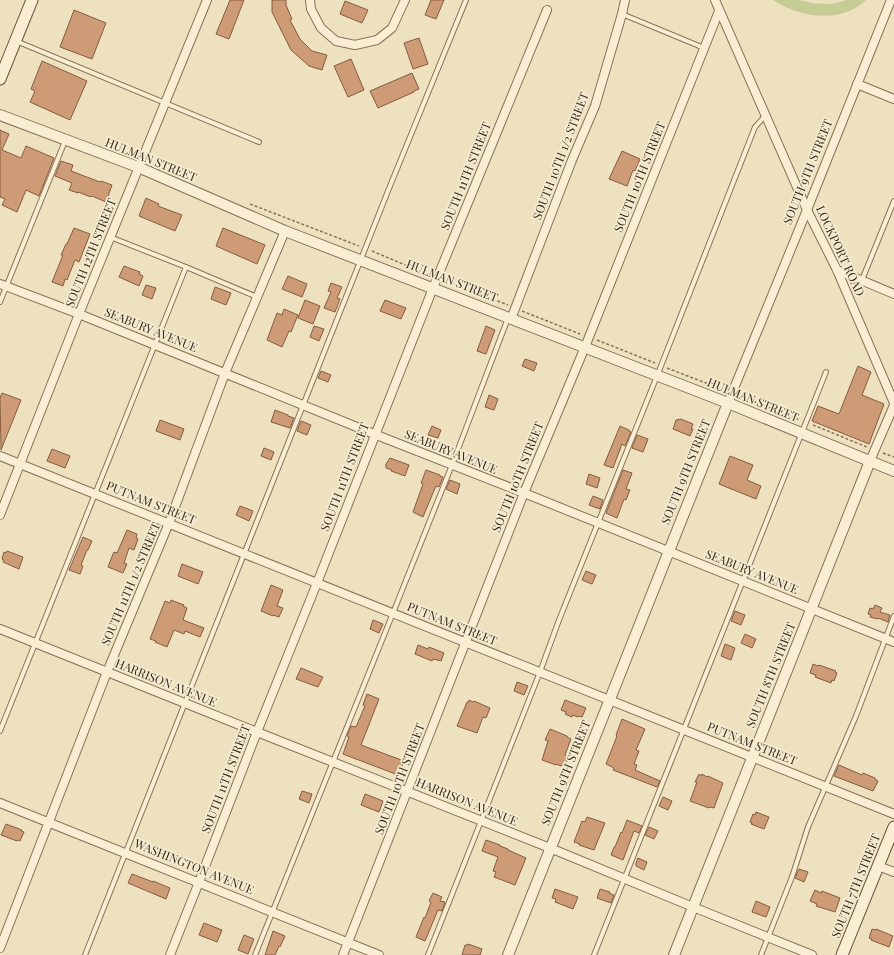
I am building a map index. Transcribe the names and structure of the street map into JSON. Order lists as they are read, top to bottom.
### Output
{
  "streets": {
    "main road": ["SOUTH 7TH STREET"],
    "street": [
      "SOUTH 10TH 1/2 STREET",
      "HULMAN STREET",
      "SOUTH 9TH STREET",
      "SOUTH 11TH STREET",
      "SOUTH 10TH STREET",
      "LOCKPORT ROAD",
      "SOUTH 12TH STREET",
      "SEABURY AVENUE",
      "PUTNAM STREET",
      "SOUTH 11TH 1/2 STREET",
      "SOUTH 8TH STREET",
      "HARRISON AVENUE",
      "WASHINGTON AVENUE"
    ]
  },
  "crossings": [
    ["SOUTH 10TH 1/2 STREET", "HULMAN STREET"],
    ["HULMAN STREET", "SOUTH 9TH STREET"],
    ["HULMAN STREET", "SOUTH 11TH STREET"],
    ["HULMAN STREET", "SOUTH 10TH STREET"],
    ["HULMAN STREET", "SOUTH 12TH STREET"],
    ["HULMAN STREET", "SOUTH 11TH 1/2 STREET"],
    ["HULMAN STREET", "SOUTH 8TH STREET"],
    ["SOUTH 9TH STREET", "LOCKPORT ROAD"],
    ["SOUTH 9TH STREET", "SEABURY AVENUE"],
    ["SOUTH 9TH STREET", "PUTNAM STREET"],
    ["SOUTH 9TH STREET", "HARRISON AVENUE"],
    ["SOUTH 11TH STREET", "SEABURY AVENUE"],
    ["SOUTH 11TH STREET", "PUTNAM STREET"],
    ["SOUTH 11TH STREET", "HARRISON AVENUE"],
    ["SOUTH 11TH STREET", "WASHINGTON AVENUE"],
    ["SOUTH 10TH STREET", "LOCKPORT ROAD"],
    ["SOUTH 10TH STREET", "SEABURY AVENUE"],
    ["SOUTH 10TH STREET", "PUTNAM STREET"],
    ["SOUTH 10TH STREET", "HARRISON AVENUE"],
    ["SOUTH 10TH STREET", "WASHINGTON AVENUE"],
    ["LOCKPORT ROAD", "SOUTH 8TH STREET"],
    ["SOUTH 12TH STREET", "SEABURY AVENUE"],
    ["SOUTH 12TH STREET", "PUTNAM STREET"],
    ["SEABURY AVENUE", "SOUTH 11TH 1/2 STREET"],
    ["SEABURY AVENUE", "SOUTH 8TH STREET"],
    ["PUTNAM STREET", "SOUTH 11TH 1/2 STREET"],
    ["PUTNAM STREET", "SOUTH 8TH STREET"],
    ["SOUTH 11TH 1/2 STREET", "HARRISON AVENUE"],
    ["SOUTH 11TH 1/2 STREET", "WASHINGTON AVENUE"],
    ["SOUTH 8TH STREET", "HARRISON AVENUE"]
  ]
}
